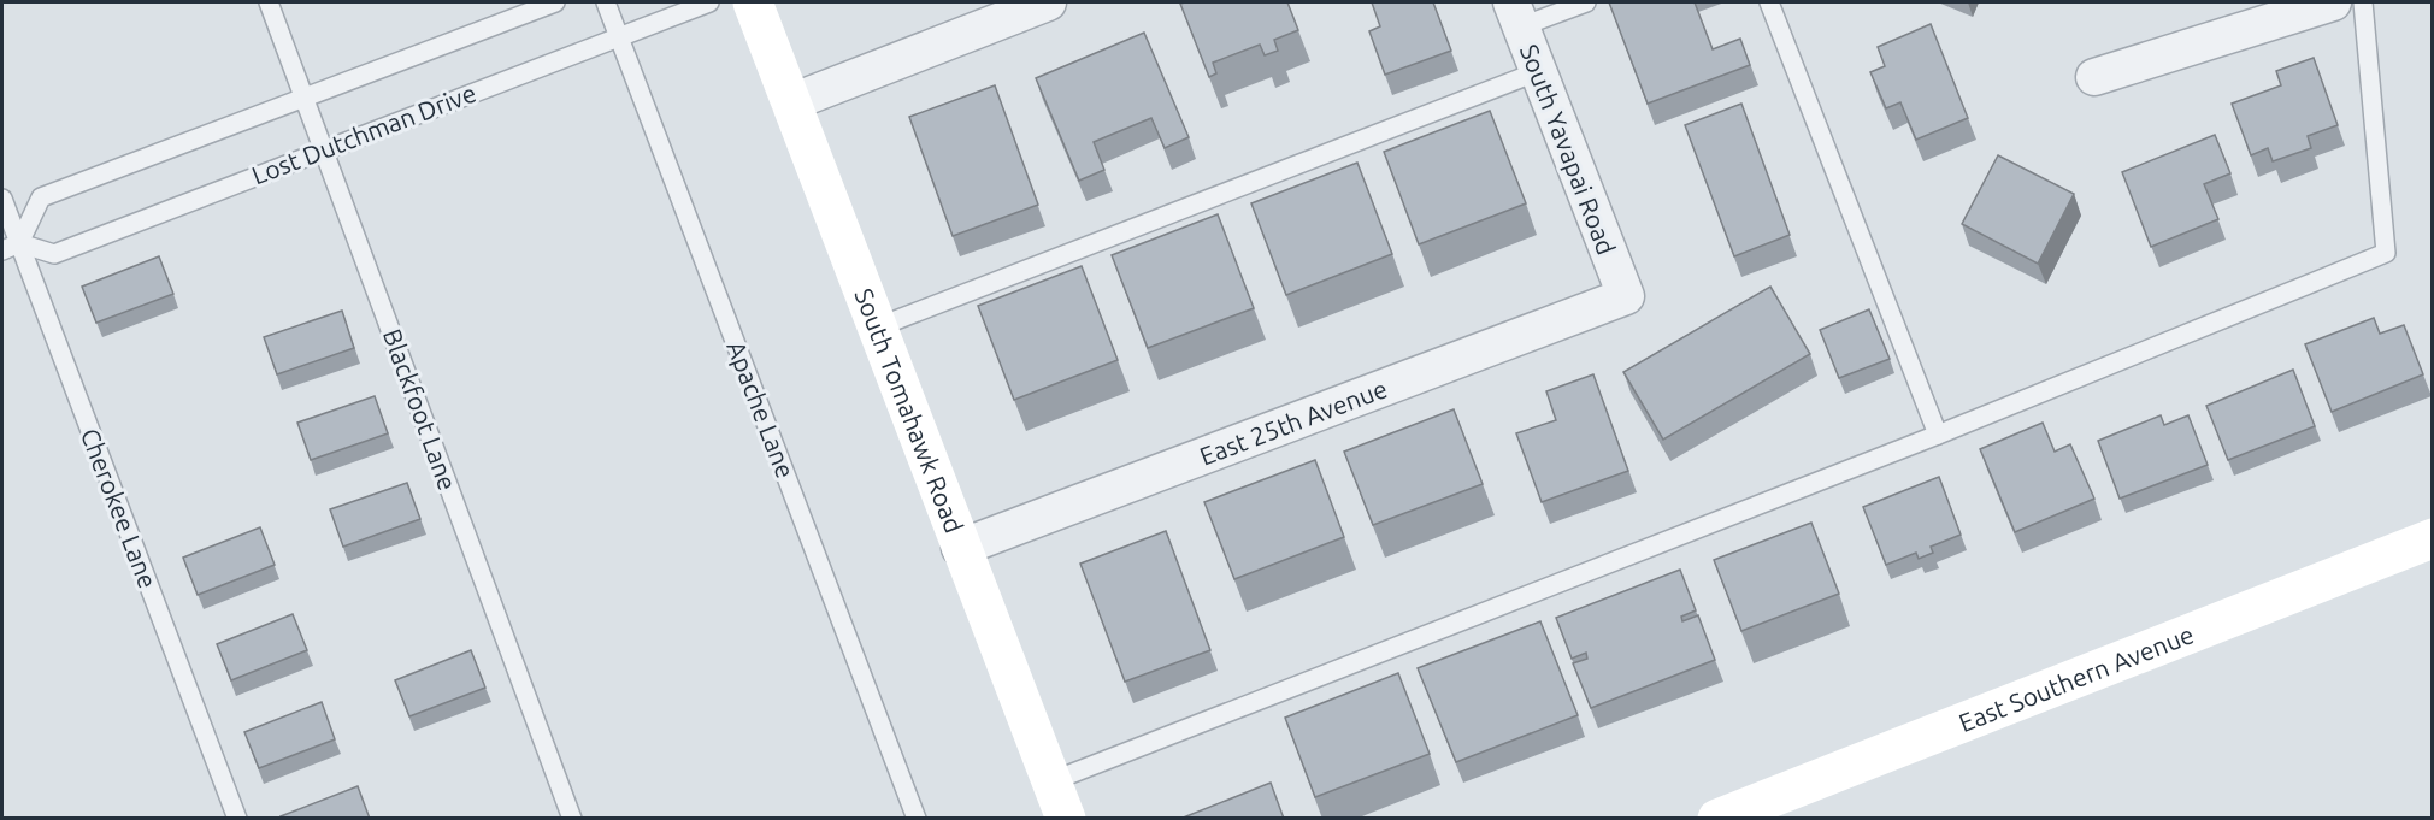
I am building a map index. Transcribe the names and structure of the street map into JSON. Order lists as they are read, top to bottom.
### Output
{
  "streets": {
    "main road": ["South Tomahawk Road", "East Southern Avenue"],
    "street": ["South Yavapai Road", "East 25th Avenue"],
    "lane": [
      "Lost Dutchman Drive",
      "Blackfoot Lane",
      "Apache Lane",
      "Cherokee Lane"
    ]
  },
  "crossings": [
    ["Lost Dutchman Drive", "Blackfoot Lane"],
    ["Lost Dutchman Drive", "Apache Lane"],
    ["Lost Dutchman Drive", "Cherokee Lane"],
    ["South Yavapai Road", "East 25th Avenue"],
    ["South Tomahawk Road", "East 25th Avenue"]
  ]
}
